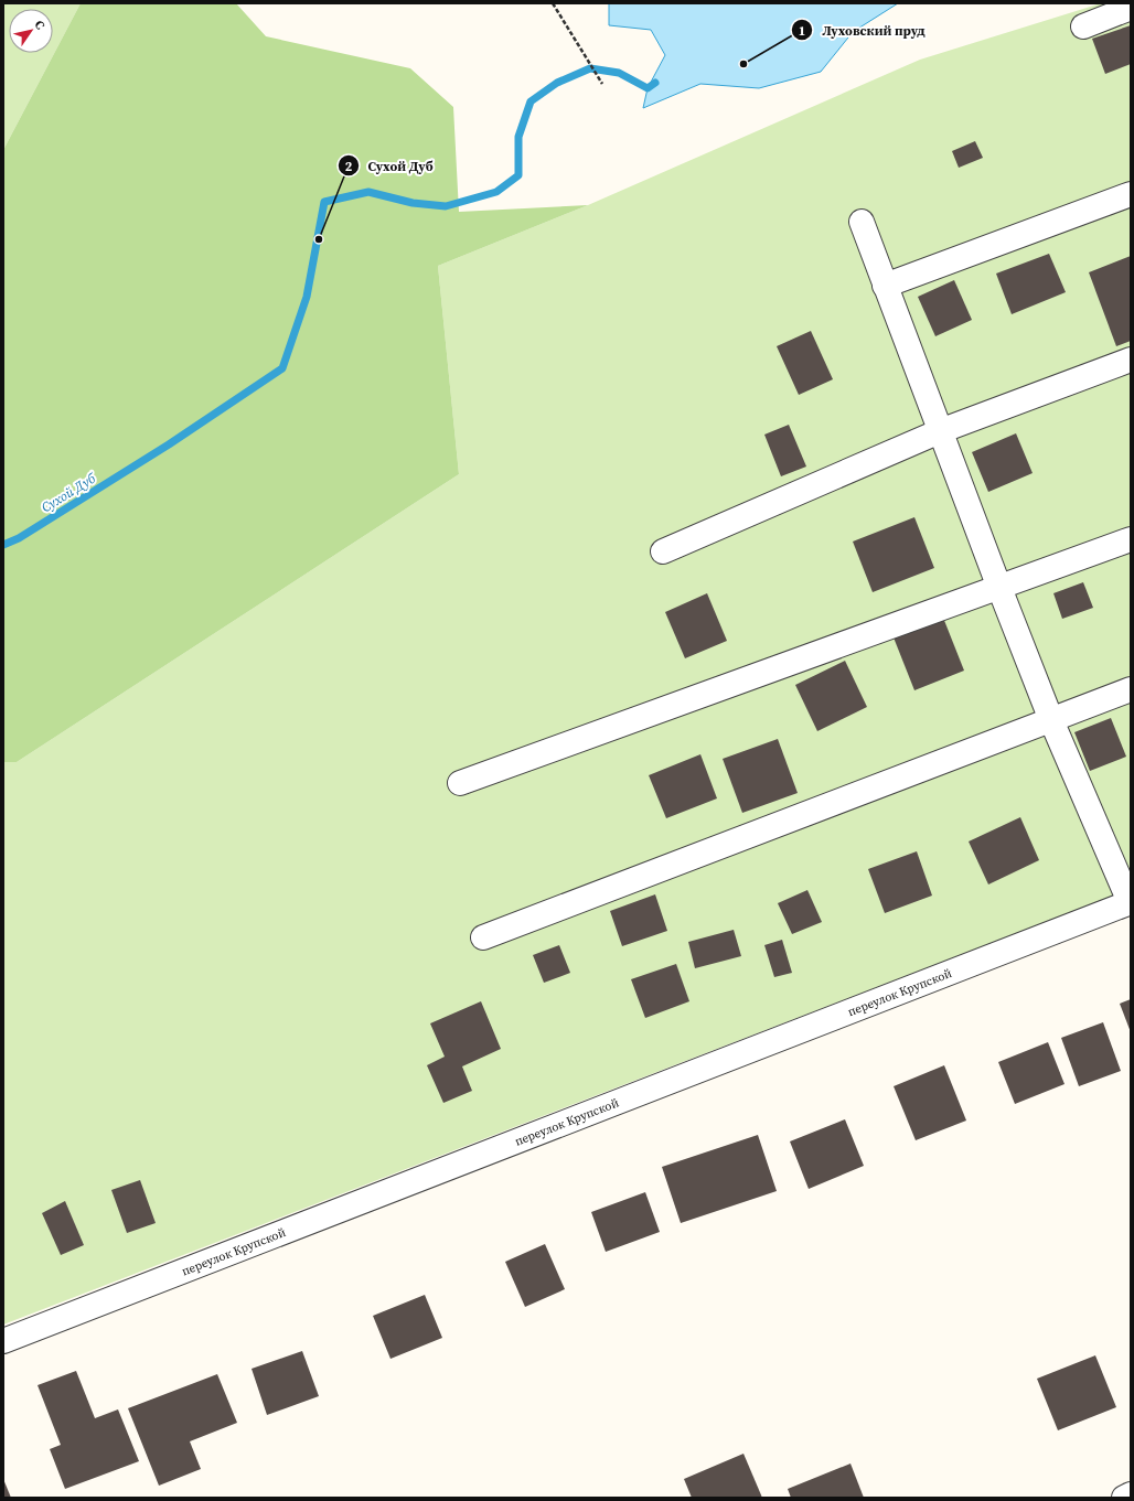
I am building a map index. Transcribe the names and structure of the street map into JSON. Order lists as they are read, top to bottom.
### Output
{
  "streets": {
    "street": ["переулок Крупской"]
  },
  "water": ["Сухой Дуб"],
  "places": ["Луховский пруд", "Сухой Дуб"],
  "north": "top right"
}
